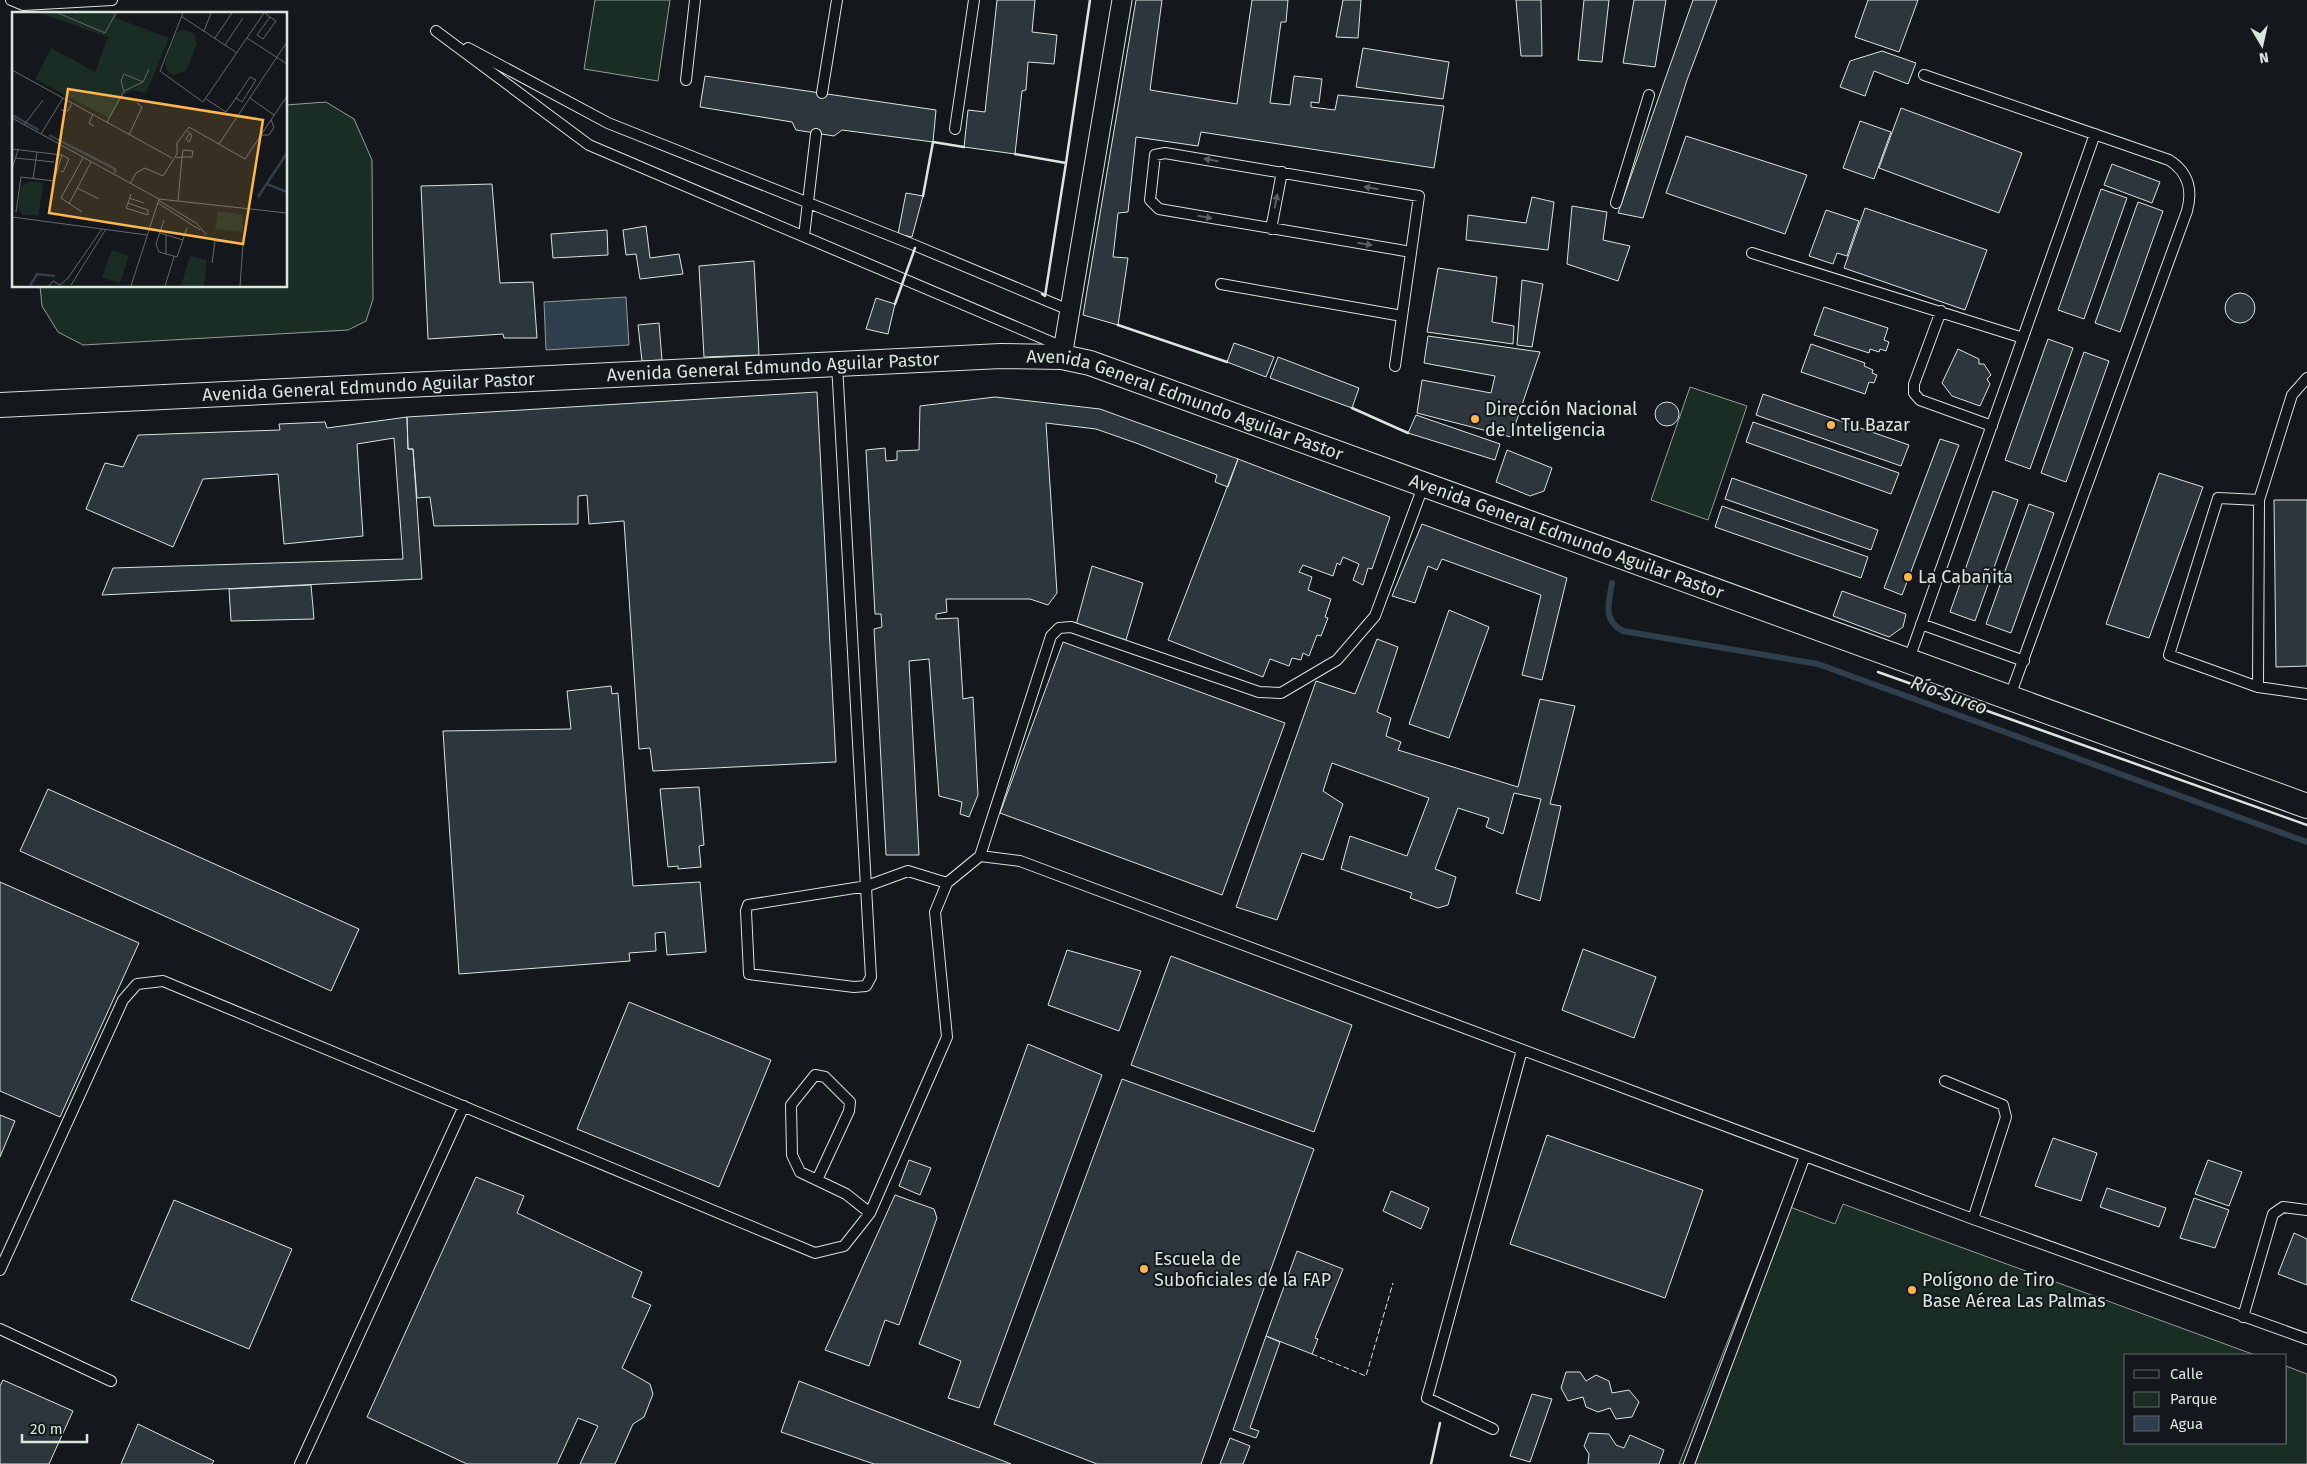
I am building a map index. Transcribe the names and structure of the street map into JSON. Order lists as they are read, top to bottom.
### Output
{
  "streets": {
    "street": ["Avenida General Edmundo Aguilar Pastor"]
  },
  "water": ["Río Surco"],
  "places": [
    "Dirección Nacional de Inteligencia",
    "Tu Bazar",
    "La Cabañita",
    "Escuela de Suboficiales de la FAP",
    "Polígono de Tiro Base Aérea Las Palmas"
  ],
  "legend": ["Calle", "Parque", "Agua"],
  "scale_bar": "20 m",
  "north": "bottom"
}
